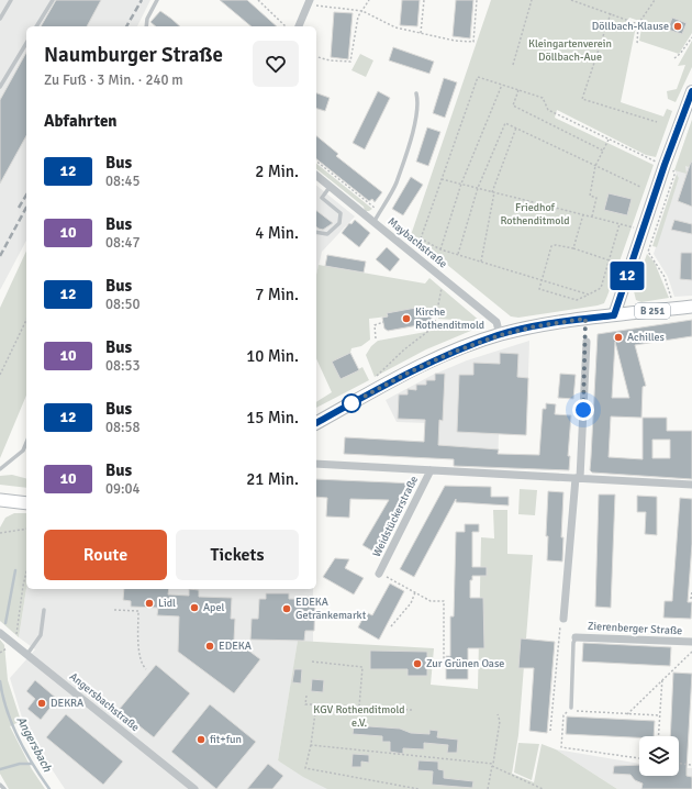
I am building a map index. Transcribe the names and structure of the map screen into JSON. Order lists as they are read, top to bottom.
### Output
{
  "streets": {
    "main road": ["B 251"],
    "street": [
      "Maybachstraße",
      "Weidstückerstraße",
      "Zierenberger Straße",
      "Angersbachstraße"
    ]
  },
  "crossings": [
    ["Maybachstraße", "B 251"]
  ],
  "water": ["Angersbach"],
  "parks": ["Kleingartenverein Döllbach-Aue", "Friedhof Rothenditmold", "KGV Rothenditmold e.V."],
  "places": [
    "Döllbach-Klause",
    "Kirche Rothenditmold",
    "Achilles",
    "Lidl",
    "Apel",
    "EDEKA Getränkemarkt",
    "EDEKA",
    "Zur Grünen Oase",
    "DEKRA",
    "fit+fun"
  ],
  "lines": ["bus line 12"],
  "page": {
    "on_map": "12",
    "heading": [
      ["Naumburger Straße", "Zu Fuß · 3 Min. · 240 m"],
      "Abfahrten"
    ],
    "list": [
      {
        "mark": "12",
        "name": "Bus",
        "note": "08:45",
        "value": "2 Min."
      },
      {
        "mark": "10",
        "name": "Bus",
        "note": "08:47",
        "value": "4 Min."
      },
      {
        "mark": "12",
        "name": "Bus",
        "note": "08:50",
        "value": "7 Min."
      },
      {
        "mark": "10",
        "name": "Bus",
        "note": "08:53",
        "value": "10 Min."
      },
      {
        "mark": "12",
        "name": "Bus",
        "note": "08:58",
        "value": "15 Min."
      },
      {
        "mark": "10",
        "name": "Bus",
        "note": "09:04",
        "value": "21 Min."
      }
    ],
    "buttons": ["Route", "Tickets"]
  }
}
